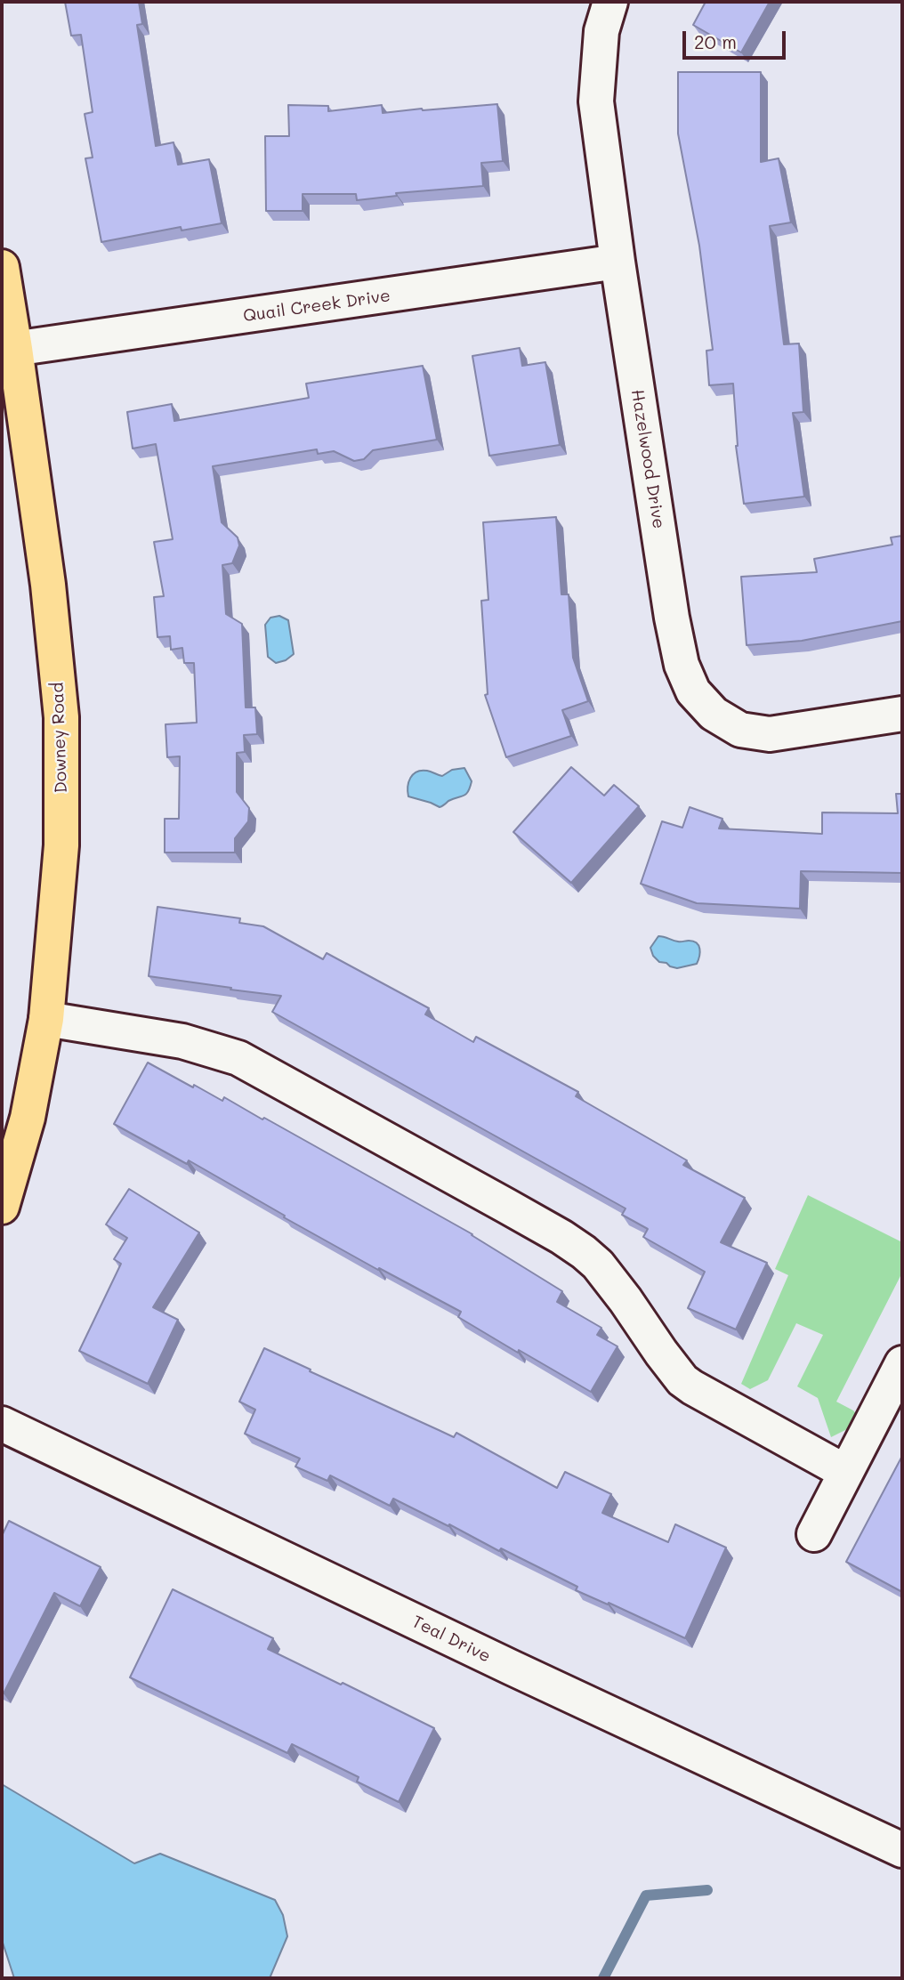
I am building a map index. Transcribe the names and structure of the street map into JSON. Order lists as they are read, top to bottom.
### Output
{
  "streets": {
    "main road": ["Downey Road"],
    "street": ["Quail Creek Drive", "Hazelwood Drive", "Teal Drive"]
  },
  "crossings": [
    ["Quail Creek Drive", "Hazelwood Drive"],
    ["Quail Creek Drive", "Downey Road"]
  ],
  "scale_bar": "20 m"
}
